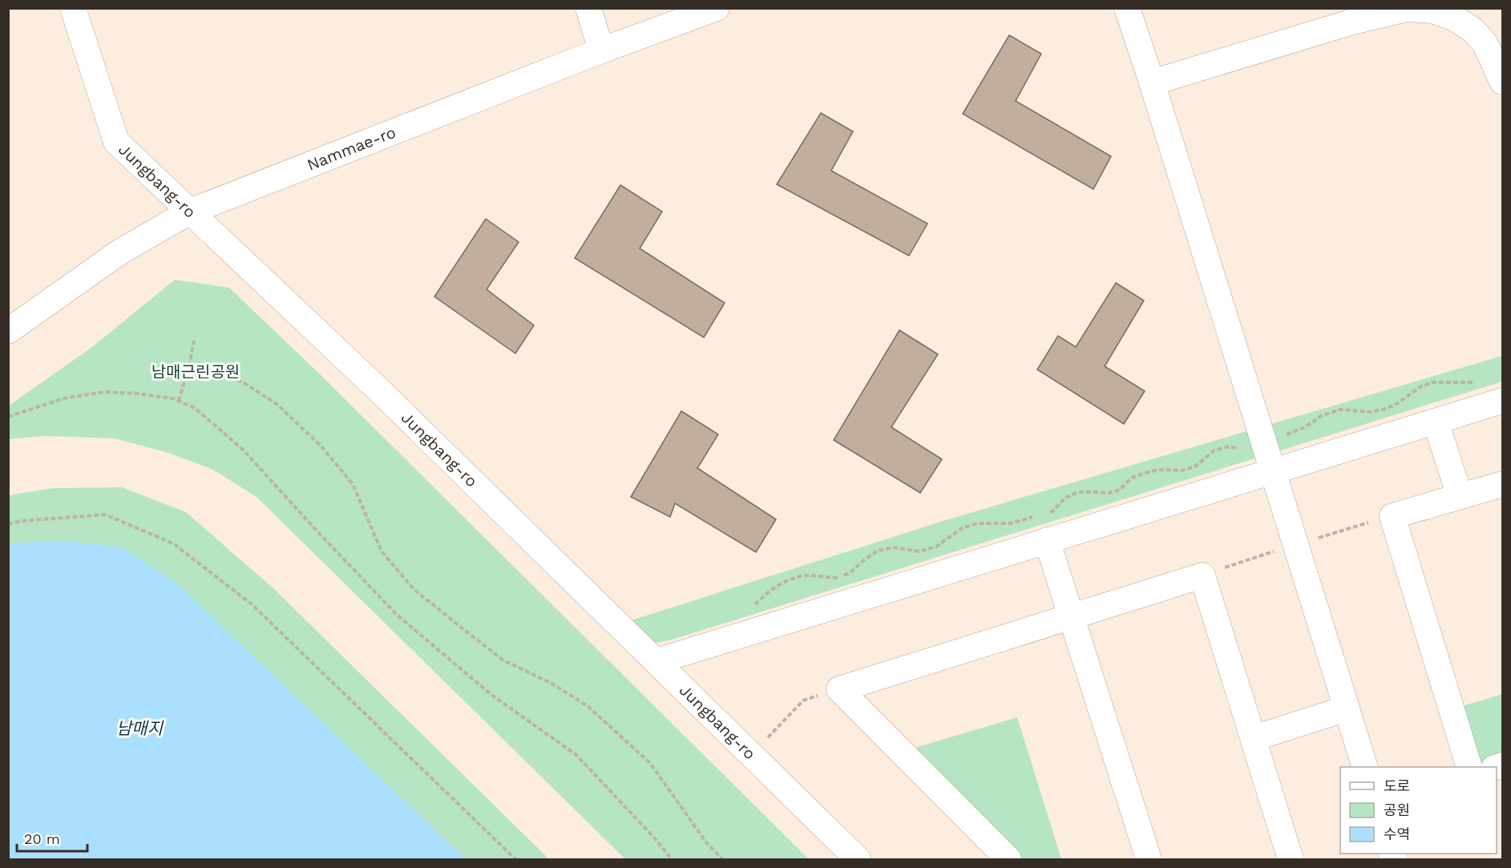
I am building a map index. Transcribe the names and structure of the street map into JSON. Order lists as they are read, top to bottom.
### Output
{
  "streets": {
    "street": ["Nammae-ro", "Jungbang-ro"]
  },
  "crossings": [
    ["Nammae-ro", "Jungbang-ro"]
  ],
  "water": ["남매지"],
  "parks": ["남매근린공원"],
  "legend": ["도로", "공원", "수역"],
  "scale_bar": "20 m"
}
